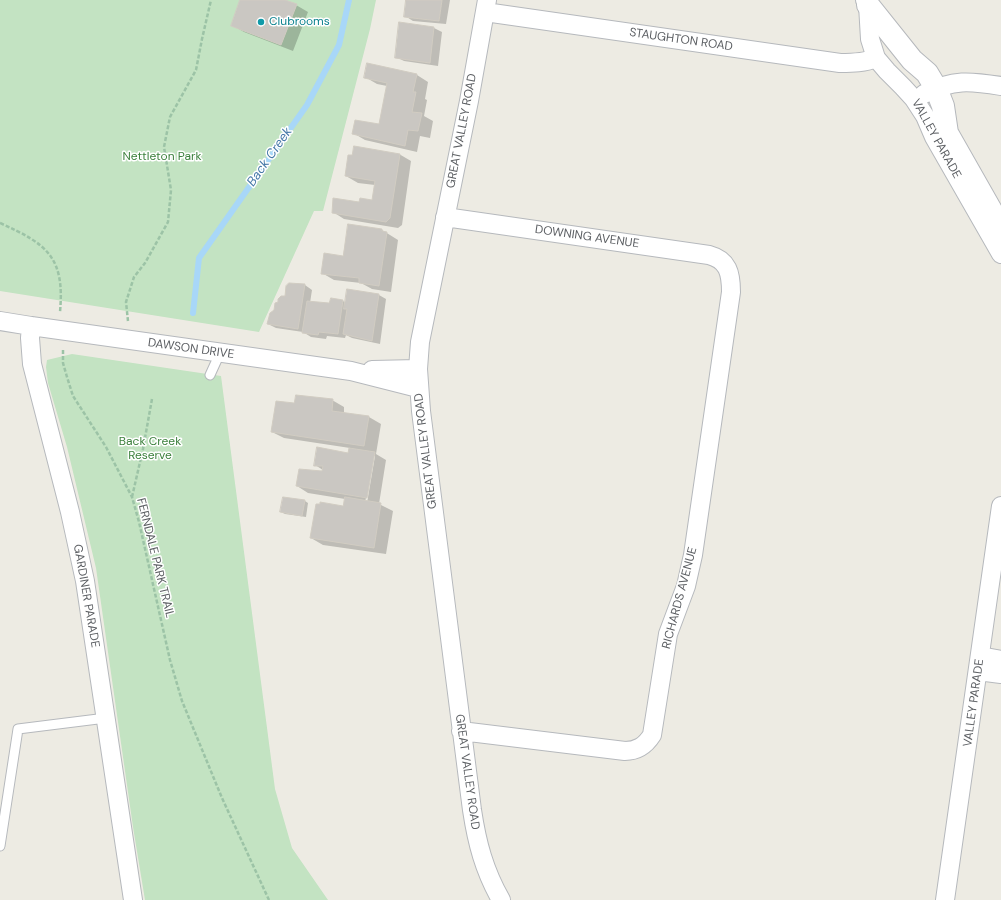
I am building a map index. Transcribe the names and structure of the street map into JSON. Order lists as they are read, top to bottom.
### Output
{
  "streets": {
    "street": [
      "STAUGHTON ROAD",
      "GREAT VALLEY ROAD",
      "VALLEY PARADE",
      "DOWNING AVENUE",
      "DAWSON DRIVE",
      "GARDINER PARADE",
      "RICHARDS AVENUE"
    ],
    "path": ["FERNDALE PARK TRAIL"]
  },
  "crossings": [
    ["STAUGHTON ROAD", "GREAT VALLEY ROAD"],
    ["STAUGHTON ROAD", "VALLEY PARADE"],
    ["GREAT VALLEY ROAD", "DOWNING AVENUE"],
    ["GREAT VALLEY ROAD", "DAWSON DRIVE"],
    ["GREAT VALLEY ROAD", "RICHARDS AVENUE"],
    ["DOWNING AVENUE", "RICHARDS AVENUE"],
    ["DAWSON DRIVE", "FERNDALE PARK TRAIL"],
    ["DAWSON DRIVE", "GARDINER PARADE"]
  ],
  "water": ["Back Creek"],
  "parks": ["Nettleton Park", "Back Creek Reserve"],
  "places": ["Clubrooms"]
}
